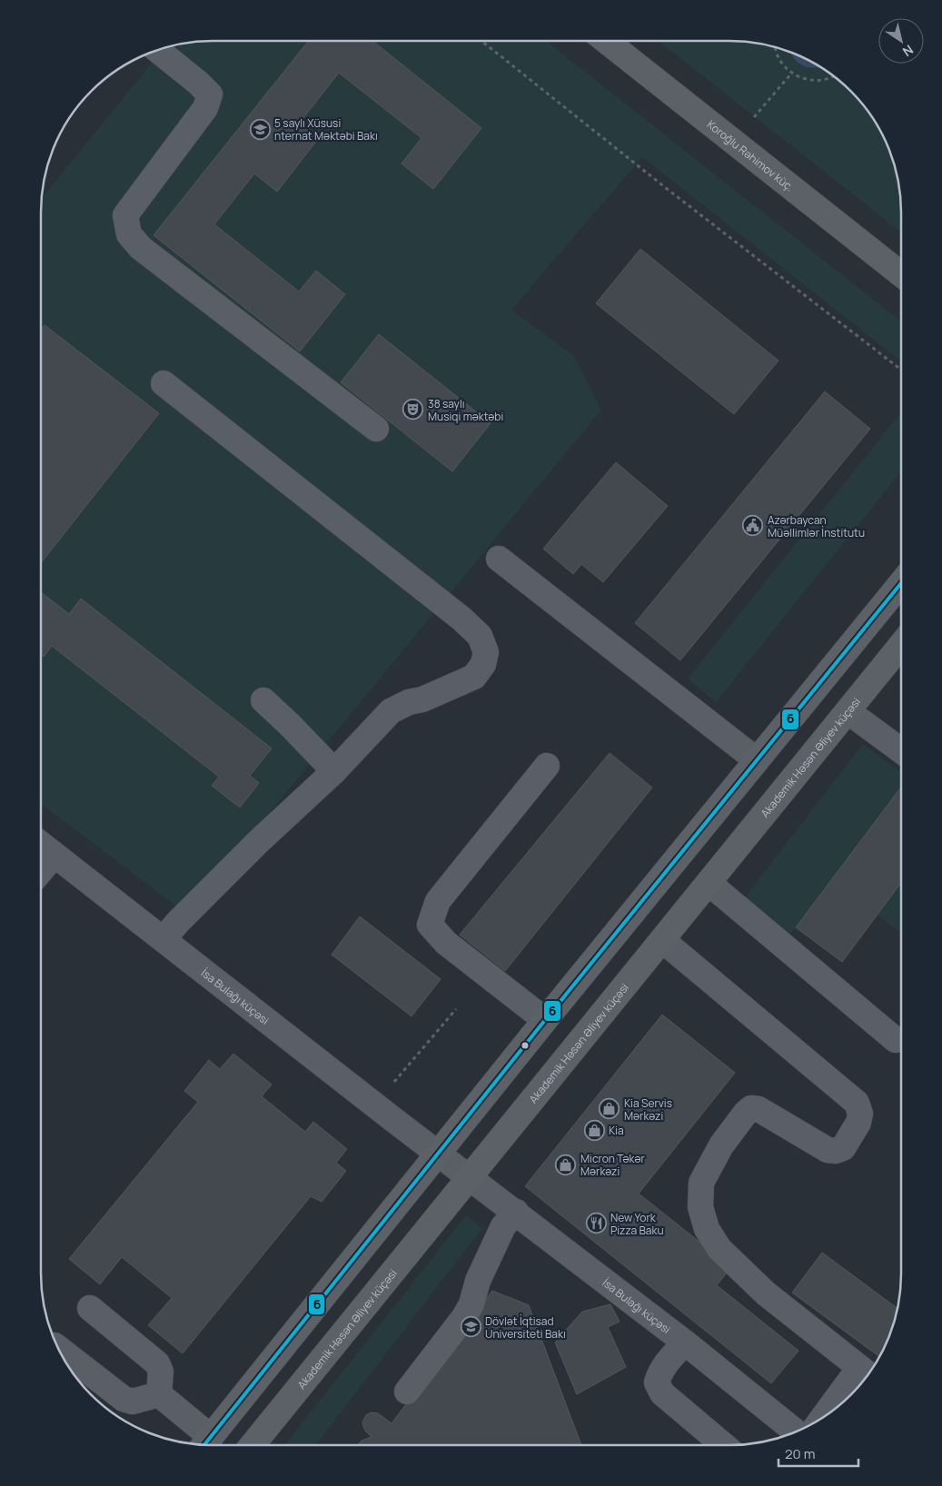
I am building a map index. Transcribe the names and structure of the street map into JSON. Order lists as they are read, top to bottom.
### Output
{
  "streets": {
    "main road": ["Koroğlu Rəhimov küç.", "Akademik Həsən Əliyev küçəsi"],
    "street": ["İsa Bulağı küçəsi"]
  },
  "crossings": [
    ["Akademik Həsən Əliyev küçəsi", "İsa Bulağı küçəsi"]
  ],
  "places": {
    "school or university": ["5 saylı Xüsusi nternat Məktəbi Bakı", "Dövlət İqtisad Universiteti Bakı"],
    "theatre": ["38 saylı Musiqi məktəbi"],
    "public building": ["Azərbaycan Müəllimlər İnstitutu"],
    "shop": ["Kia Servis Mərkəzi", "Kia", "Micron Təkər Mərkəzi"],
    "restaurant": ["New York Pizza Baku"]
  },
  "lines": ["transit line 6"],
  "scale_bar": "20 m",
  "north": "bottom right"
}
